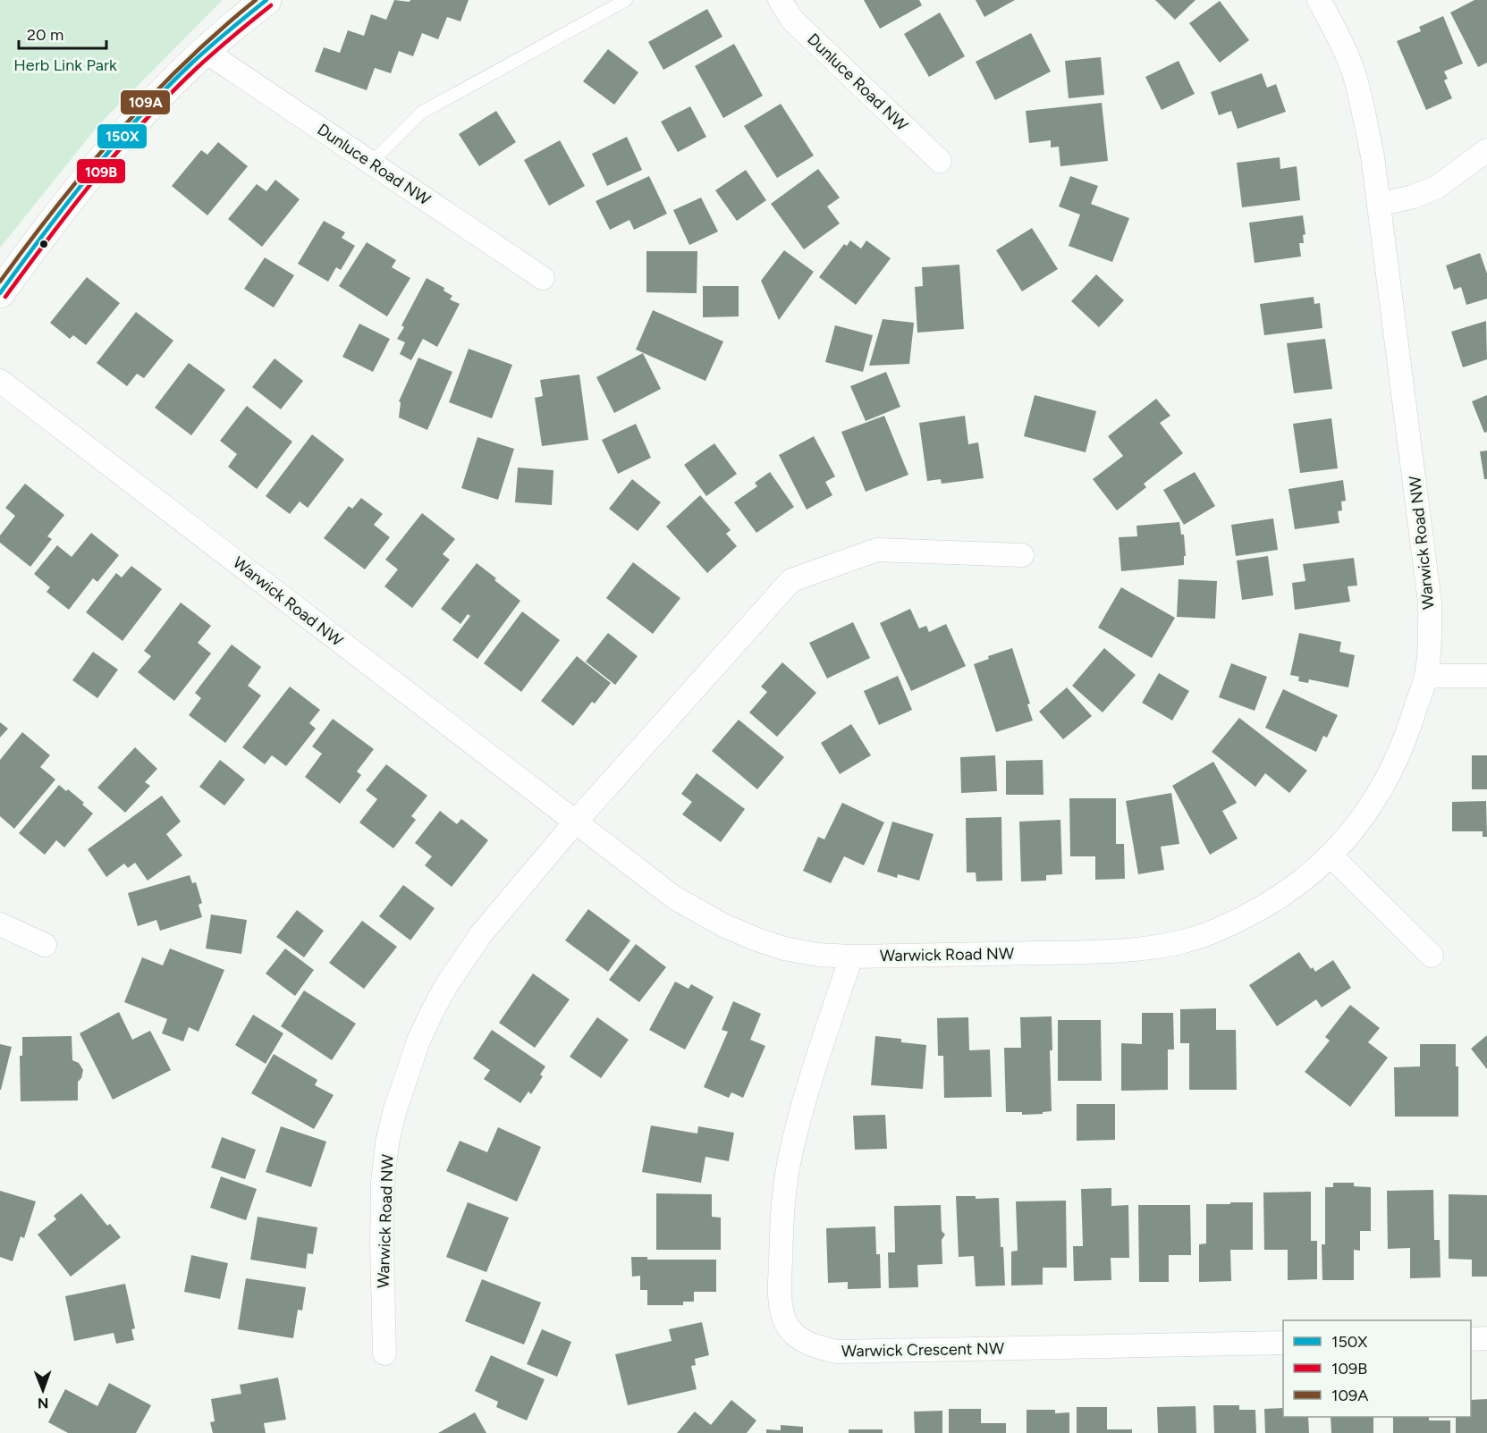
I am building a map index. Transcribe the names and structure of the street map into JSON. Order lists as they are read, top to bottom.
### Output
{
  "streets": {
    "street": ["Dunluce Road NW", "Warwick Road NW", "Warwick Crescent NW"]
  },
  "crossings": [
    ["Warwick Road NW", "Warwick Crescent NW"]
  ],
  "parks": ["Herb Link Park"],
  "lines": ["transit line 150X", "transit line 109A", "transit line 109B"],
  "legend": ["150X", "109B", "109A"],
  "scale_bar": "20 m",
  "north": "bottom"
}
